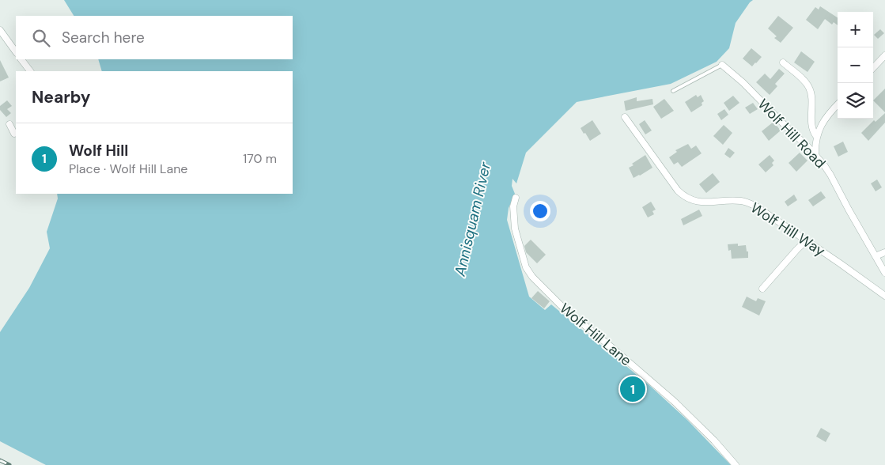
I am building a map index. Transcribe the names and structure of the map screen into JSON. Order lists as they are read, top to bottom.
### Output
{
  "streets": {
    "street": ["Wolf Hill Road", "Wolf Hill Way", "Wolf Hill Lane"]
  },
  "water": ["Annisquam River"],
  "page": {
    "map_buttons": ["+", "−"],
    "search": "Search here",
    "heading": "Nearby",
    "list": [
      {
        "mark": "1",
        "name": "Wolf Hill",
        "note": "Place · Wolf Hill Lane",
        "value": "170 m"
      }
    ],
    "pins": "1"
  }
}
